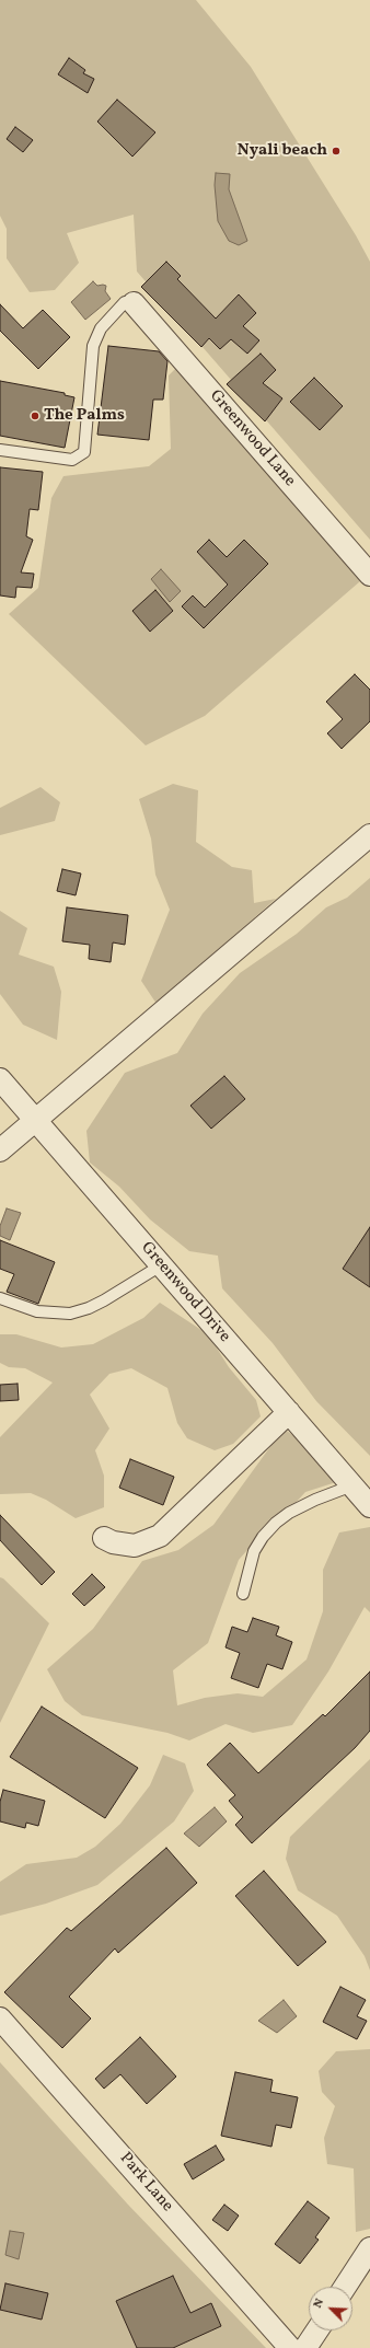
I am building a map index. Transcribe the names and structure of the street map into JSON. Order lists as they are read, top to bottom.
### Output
{
  "streets": {
    "street": ["Greenwood Lane", "Greenwood Drive", "Park Lane"]
  },
  "places": ["Nyali beach", "The Palms"],
  "north": "top left"
}
